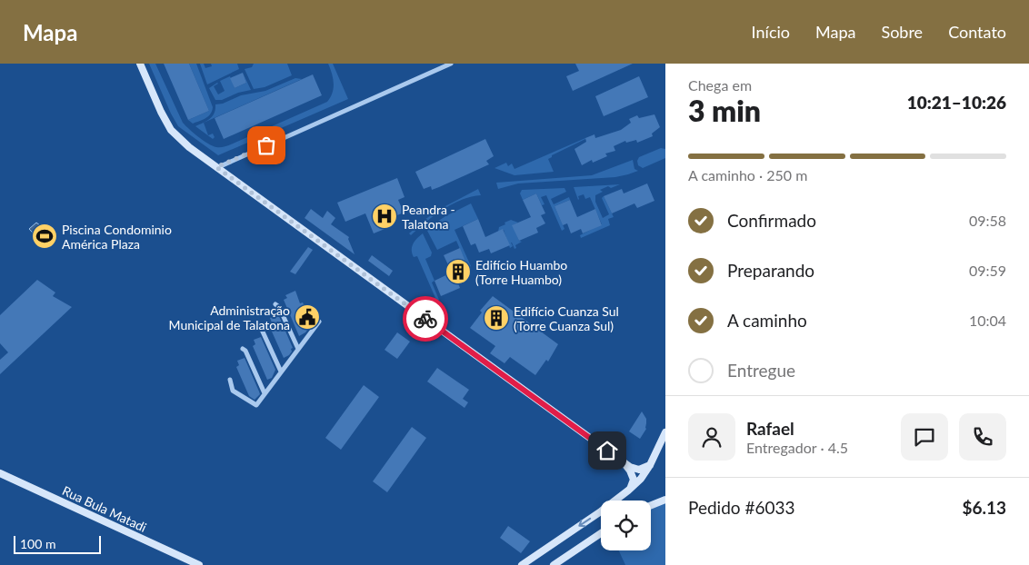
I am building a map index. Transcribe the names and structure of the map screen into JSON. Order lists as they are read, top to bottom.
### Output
{
  "streets": {
    "street": ["Rua Bula Matadi"]
  },
  "places": {
    "hospital": ["Peandra - Talatona"],
    "sports": ["Piscina Condominio América Plaza"],
    "building": ["Edifício Huambo (Torre Huambo)", "Edifício Cuanza Sul (Torre Cuanza Sul)"],
    "public building": ["Administração Municipal de Talatona"]
  },
  "scale_bar": "100 m",
  "page": {
    "header": "Mapa",
    "nav": [
      "Início",
      "Mapa",
      "Sobre",
      "Contato"
    ],
    "heading": ["3 min", "Chega em", "10:21–10:26"],
    "panel": [
      "Rafael",
      "Entregador · 4.5",
      "Pedido #6033",
      "$6.13"
    ],
    "bar": "A caminho · 250 m",
    "list": [
      ["Confirmado", "09:58"],
      ["Preparando", "09:59"],
      ["A caminho", "10:04"],
      "Entregue"
    ],
    "scale": "100 m"
  }
}
